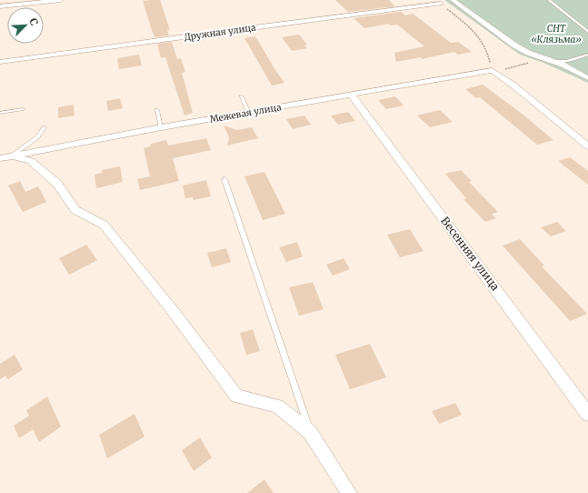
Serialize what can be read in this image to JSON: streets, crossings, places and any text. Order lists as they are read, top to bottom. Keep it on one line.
{"streets":{"street":["Дружная улица","Межевая улица","Весенняя улица"]},"crossings":[["Межевая улица","Весенняя улица"]],"parks":["СНТ «Клязьма»"],"north":"top right"}
